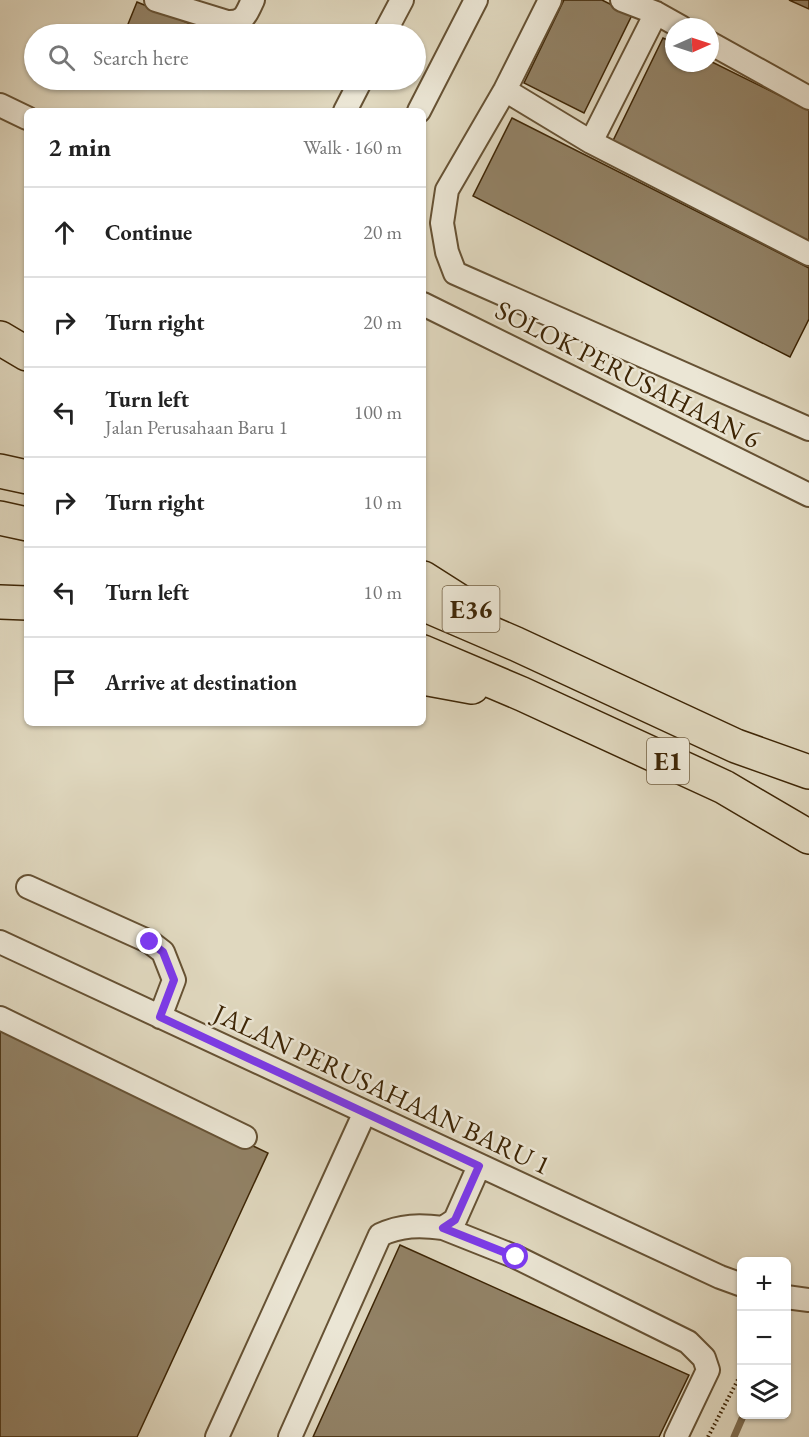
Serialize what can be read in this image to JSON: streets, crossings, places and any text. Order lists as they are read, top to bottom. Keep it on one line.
{"streets":{"highway":["E36","E1"],"street":["SOLOK PERUSAHAAN 6","JALAN PERUSAHAAN BARU 1"]},"crossings":[["E36","E1"]],"north":"right","page":{"search":"Search here","heading":["2 min","Walk · 160 m"],"list":[["Continue","20 m"],["Turn right","20 m"],["Turn left","Jalan Perusahaan Baru 1","100 m"],["Turn right","10 m"],["Turn left","10 m"],"Arrive at destination"],"map_buttons":["+","−"]}}
